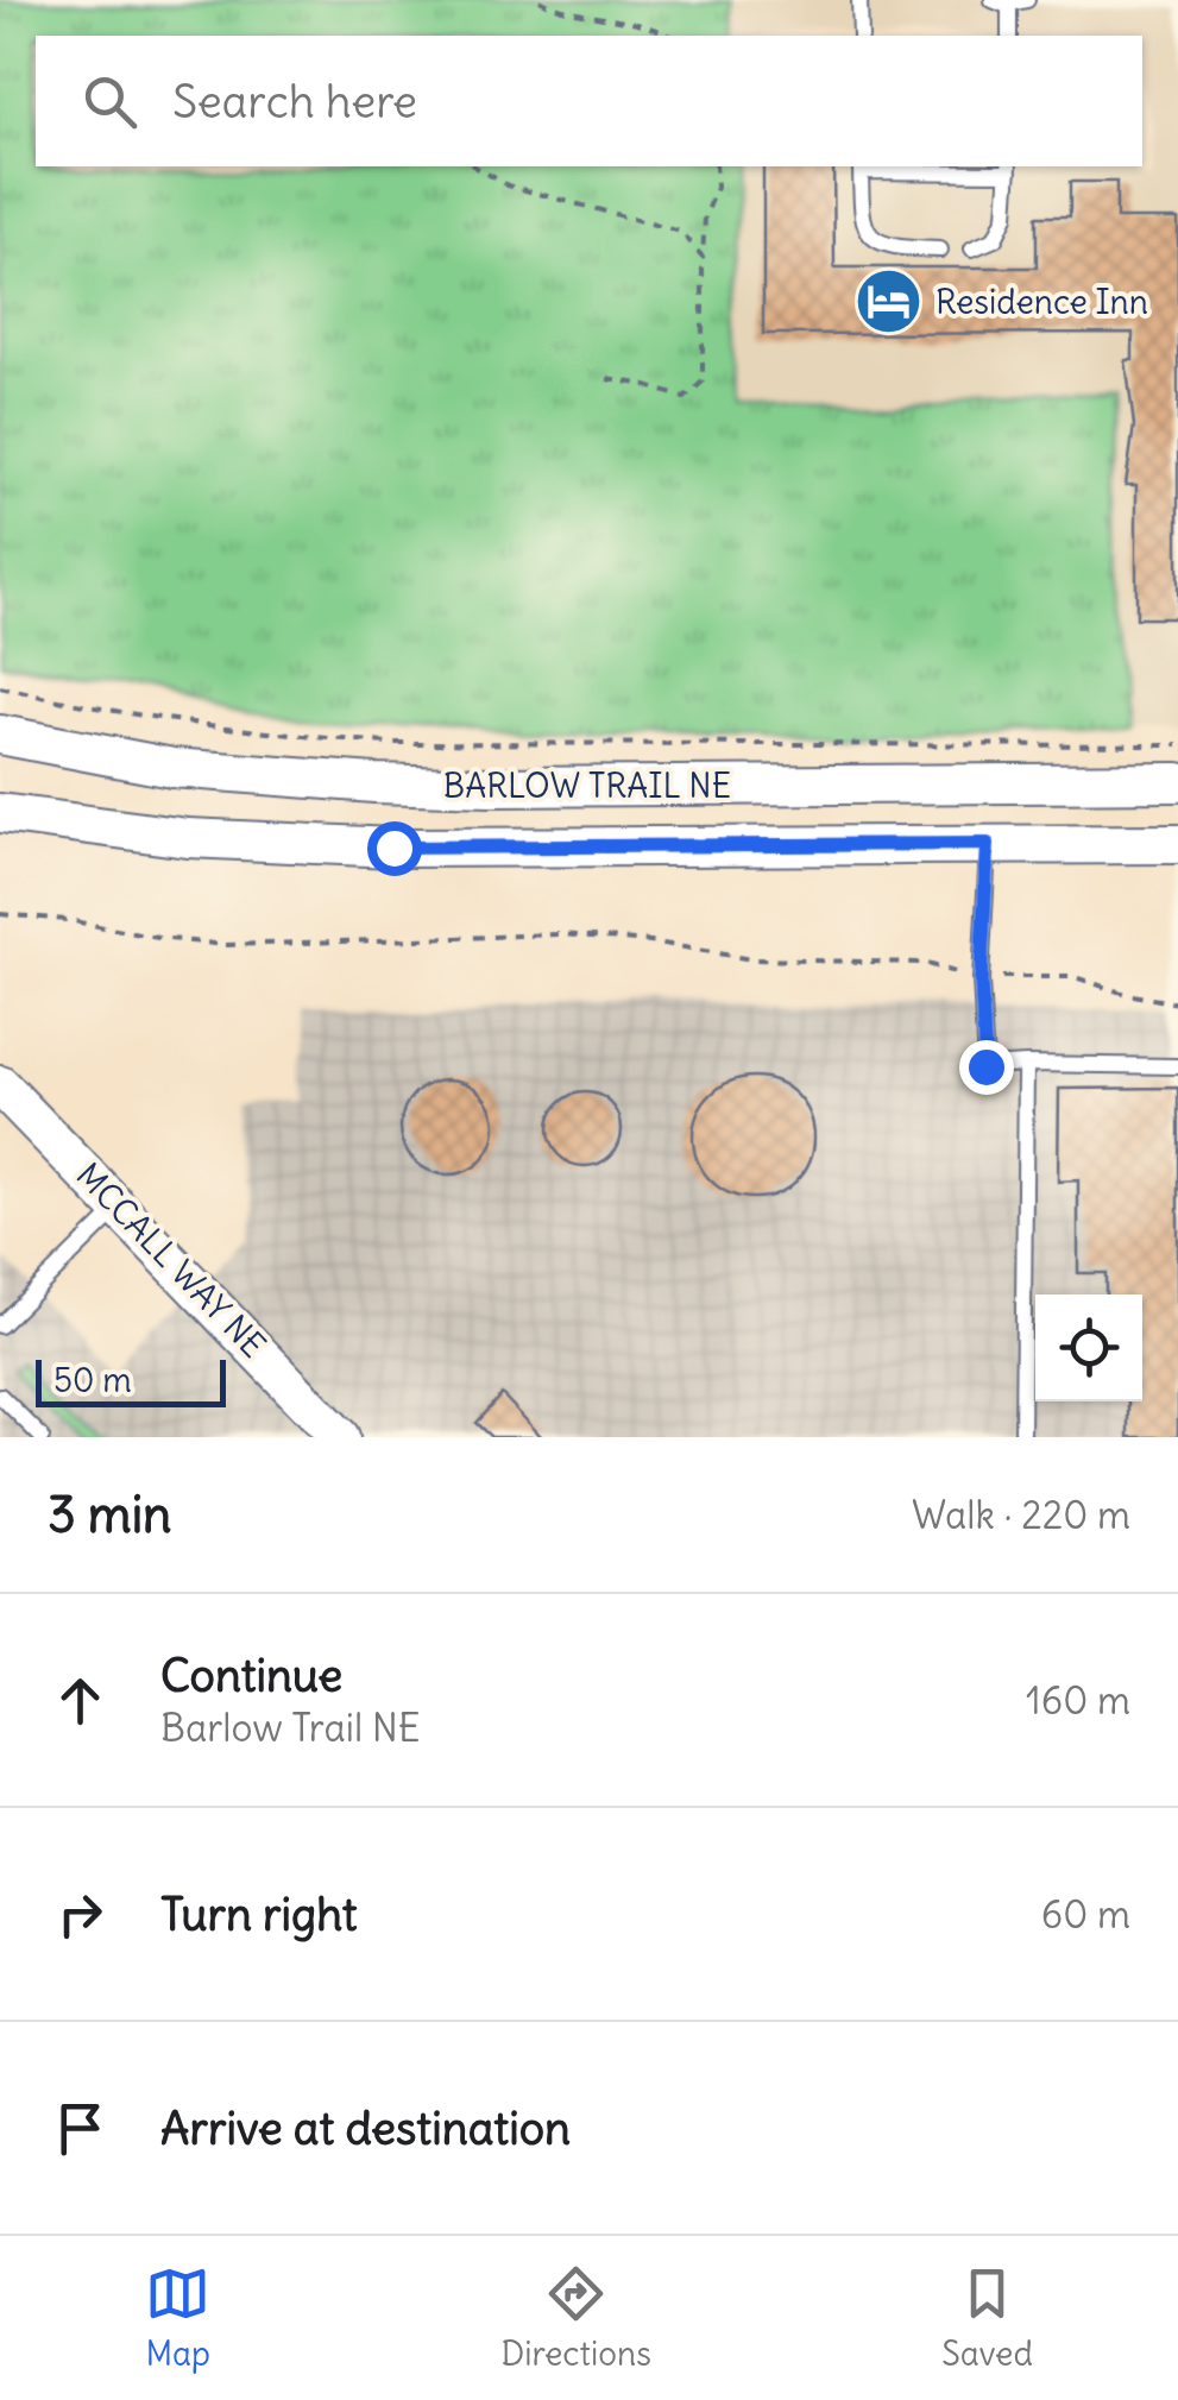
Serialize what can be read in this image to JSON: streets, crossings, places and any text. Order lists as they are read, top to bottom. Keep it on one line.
{"streets":{"street":["BARLOW TRAIL NE","MCCALL WAY NE"]},"places":{"hotel":["Residence Inn"]},"scale_bar":"50 m","page":{"search":"Search here","scale":"50 m","heading":["3 min","Walk · 220 m"],"list":[["Continue","Barlow Trail NE","160 m"],["Turn right","60 m"],"Arrive at destination"],"nav":["Map","Directions","Saved"]}}
